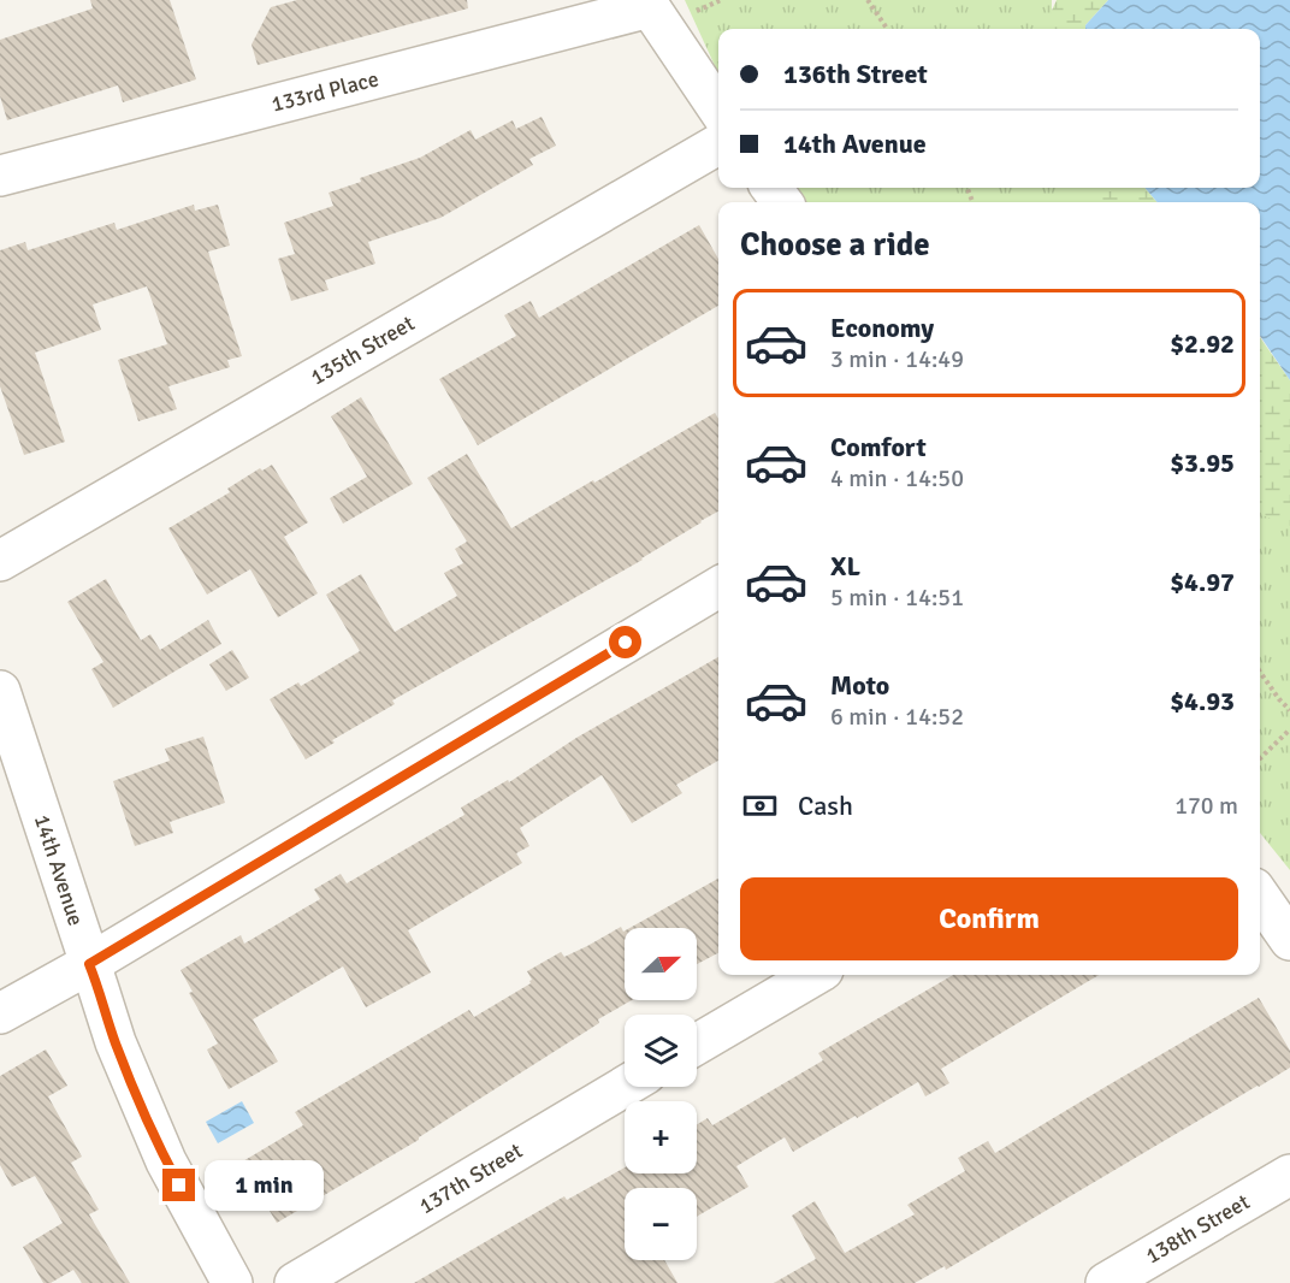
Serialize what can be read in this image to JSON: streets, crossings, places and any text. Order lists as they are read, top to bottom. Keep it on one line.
{"streets":{"street":["133rd Place","135th Street","14th Avenue","137th Street","138th Street"]},"north":"right","page":{"banner":["136th Street","14th Avenue"],"heading":"Choose a ride","list":[{"name":"Economy","note":"3 min · 14:49","value":"$2.92"},{"name":"Comfort","note":"4 min · 14:50","value":"$3.95"},{"name":"XL","note":"5 min · 14:51","value":"$4.97"},{"name":"Moto","note":"6 min · 14:52","value":"$4.93"}],"pay":["Cash","170 m"],"buttons":"Confirm","map_buttons":["+","−"],"bubble":"1 min"}}
